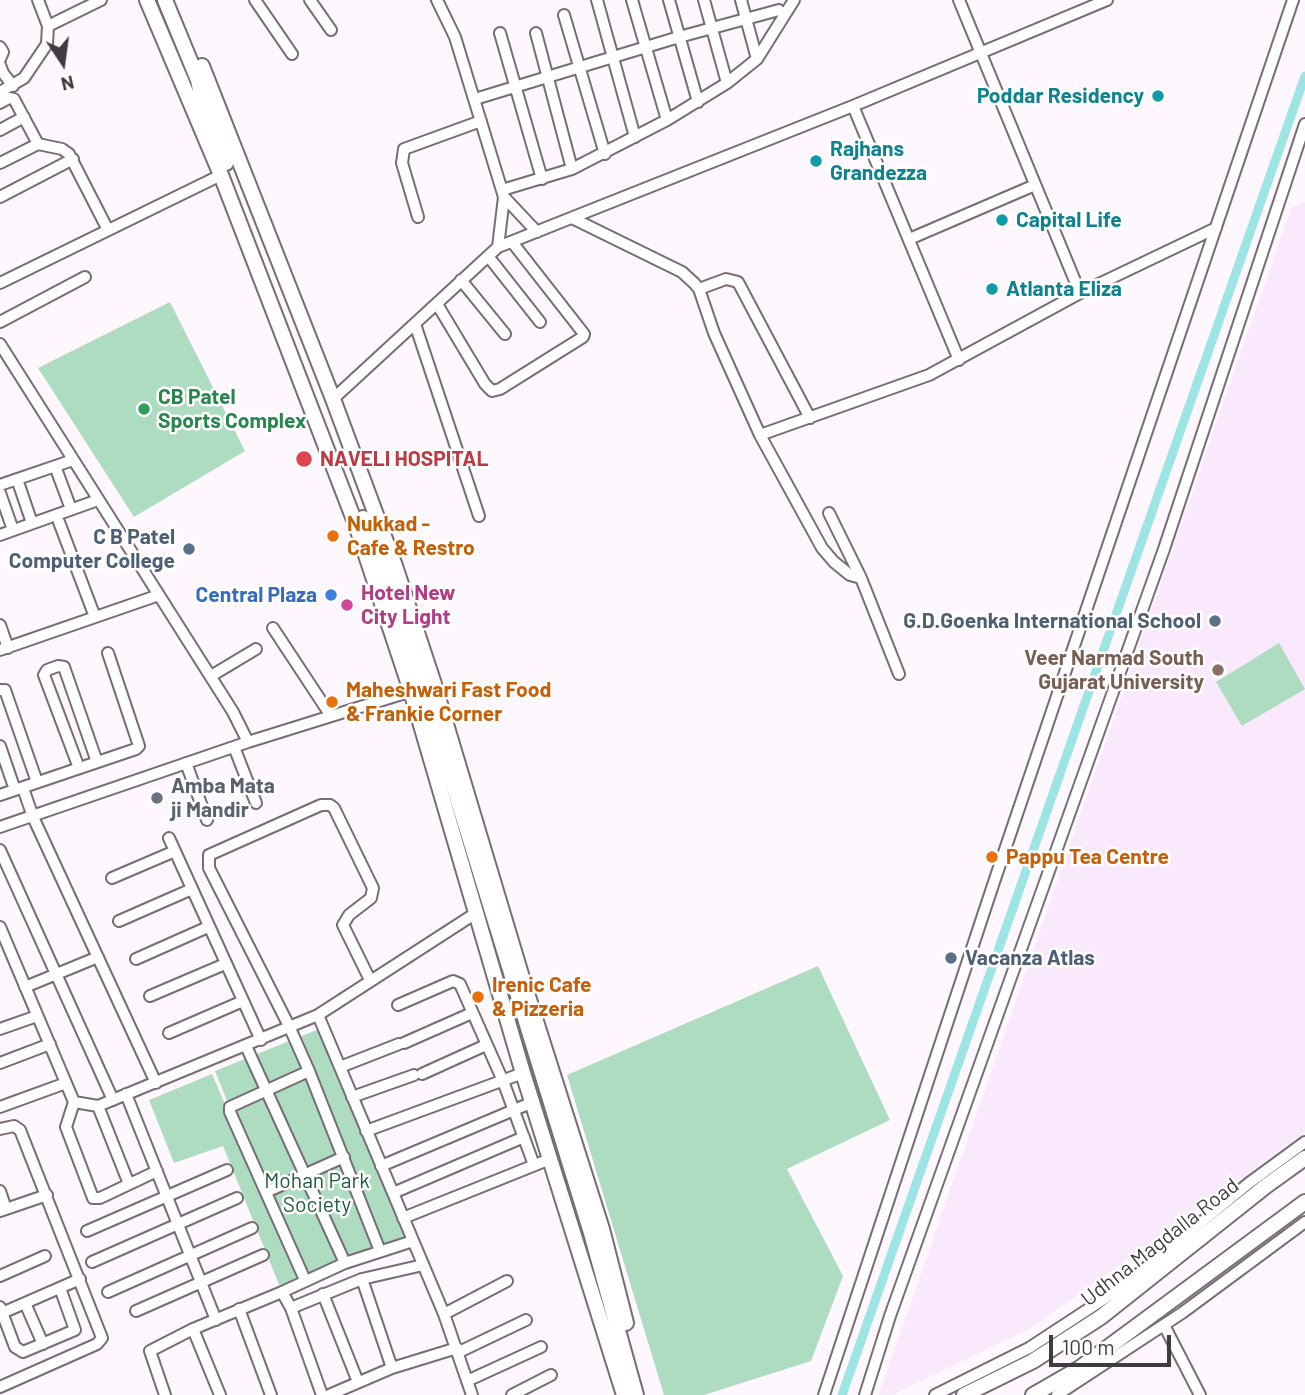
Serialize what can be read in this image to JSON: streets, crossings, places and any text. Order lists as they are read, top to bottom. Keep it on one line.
{"streets":{"main road":["Udhna Magdalla Road"]},"parks":["Mohan Park Society"],"places":["Poddar Residency","Rajhans Grandezza","Capital Life","Atlanta Eliza","CB Patel Sports Complex","NAVELI HOSPITAL","Nukkad - Cafe & Restro","C B Patel Computer College","Central Plaza","Hotel New City Light","G.D.Goenka International School","Veer Narmad South Gujarat University","Maheshwari Fast Food & Frankie Corner","Amba Mata ji Mandir","Pappu Tea Centre","Vacanza Atlas","Irenic Cafe & Pizzeria"],"scale_bar":"100 m","north":"bottom"}
